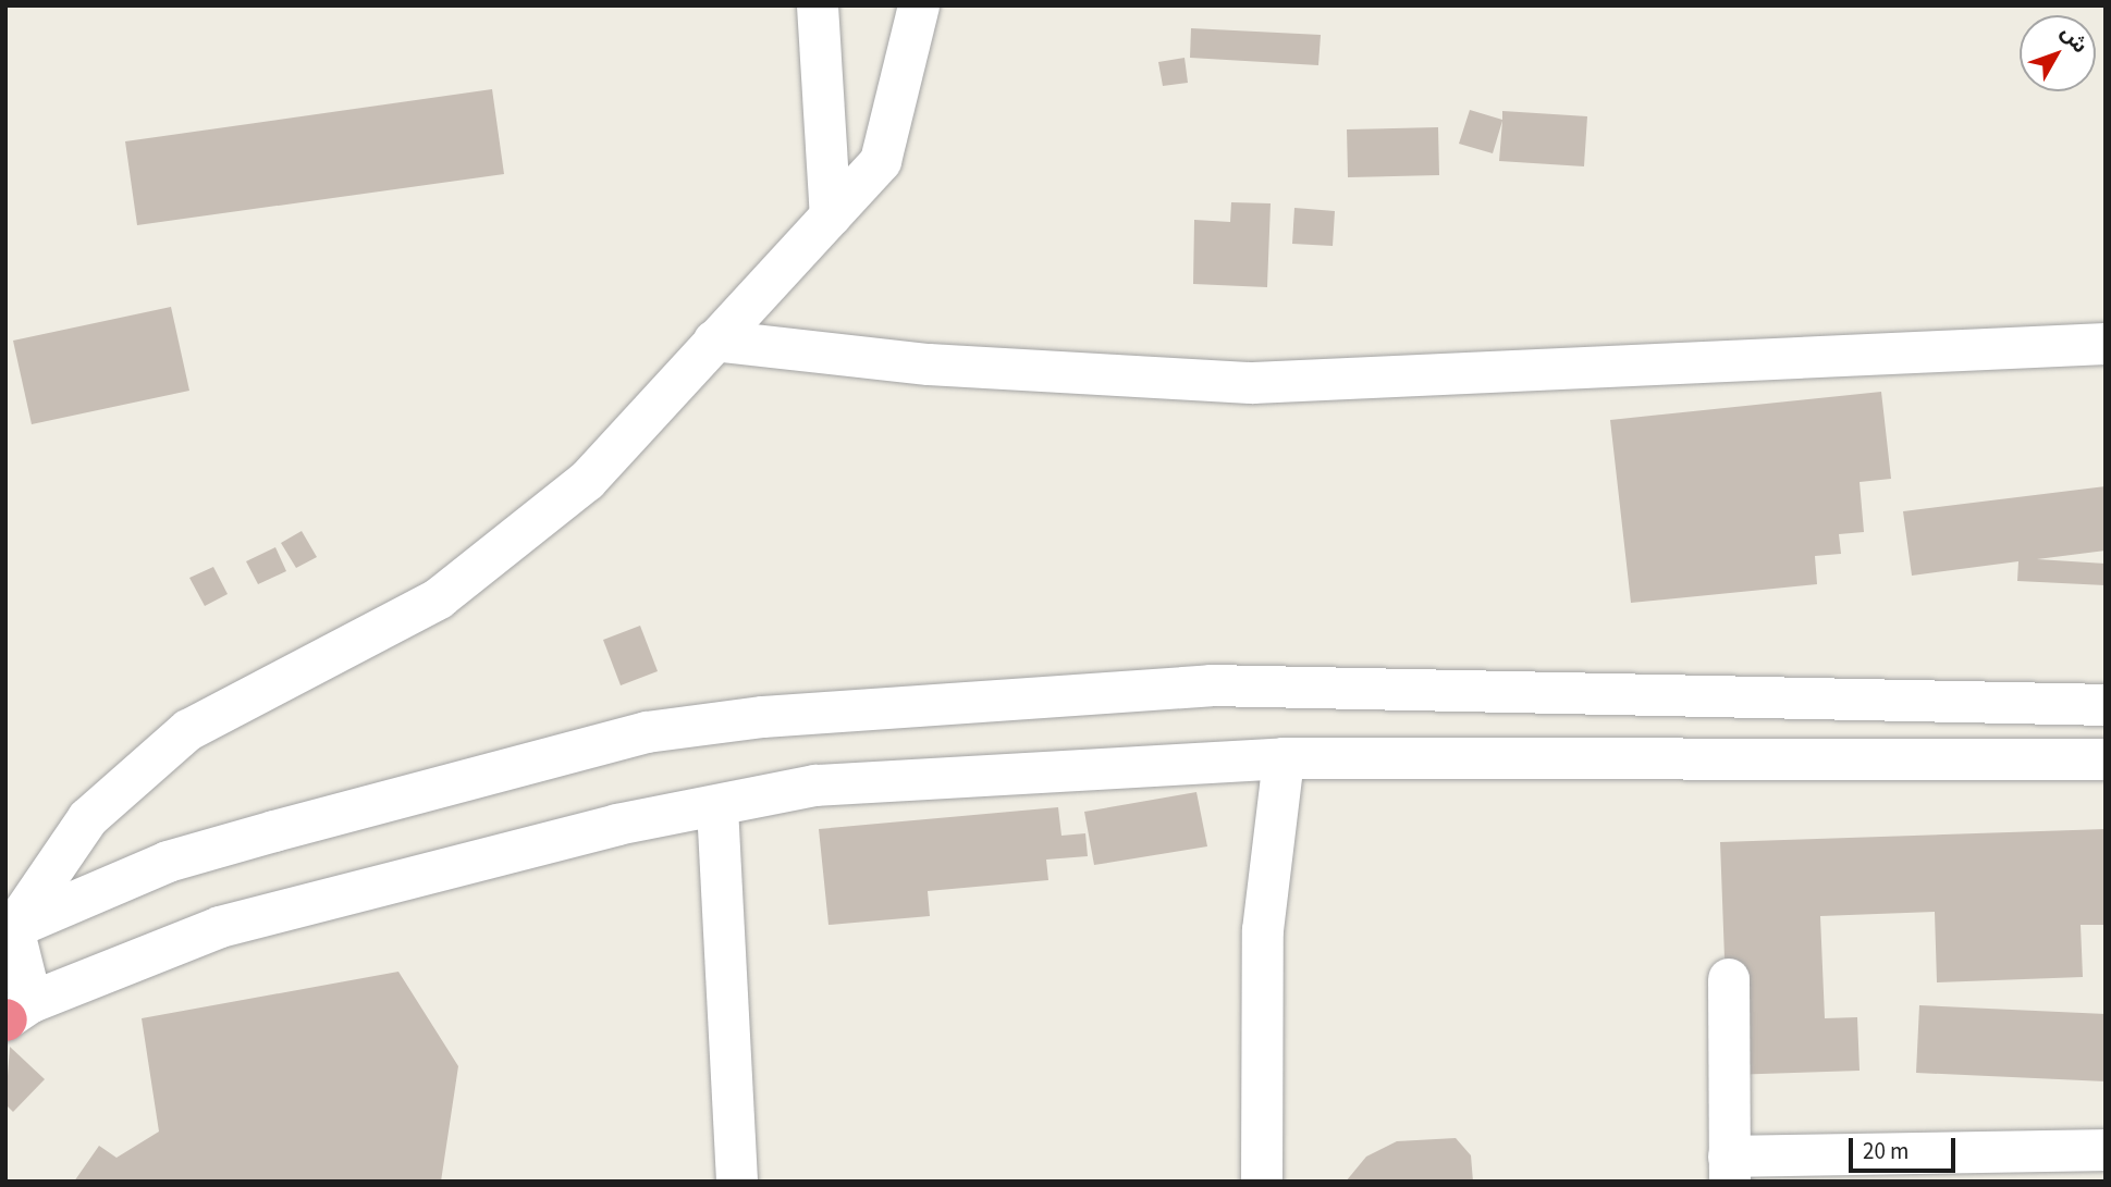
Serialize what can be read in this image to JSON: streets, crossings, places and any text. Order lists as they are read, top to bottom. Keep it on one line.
{"scale_bar":"20 m","north":"top right"}
